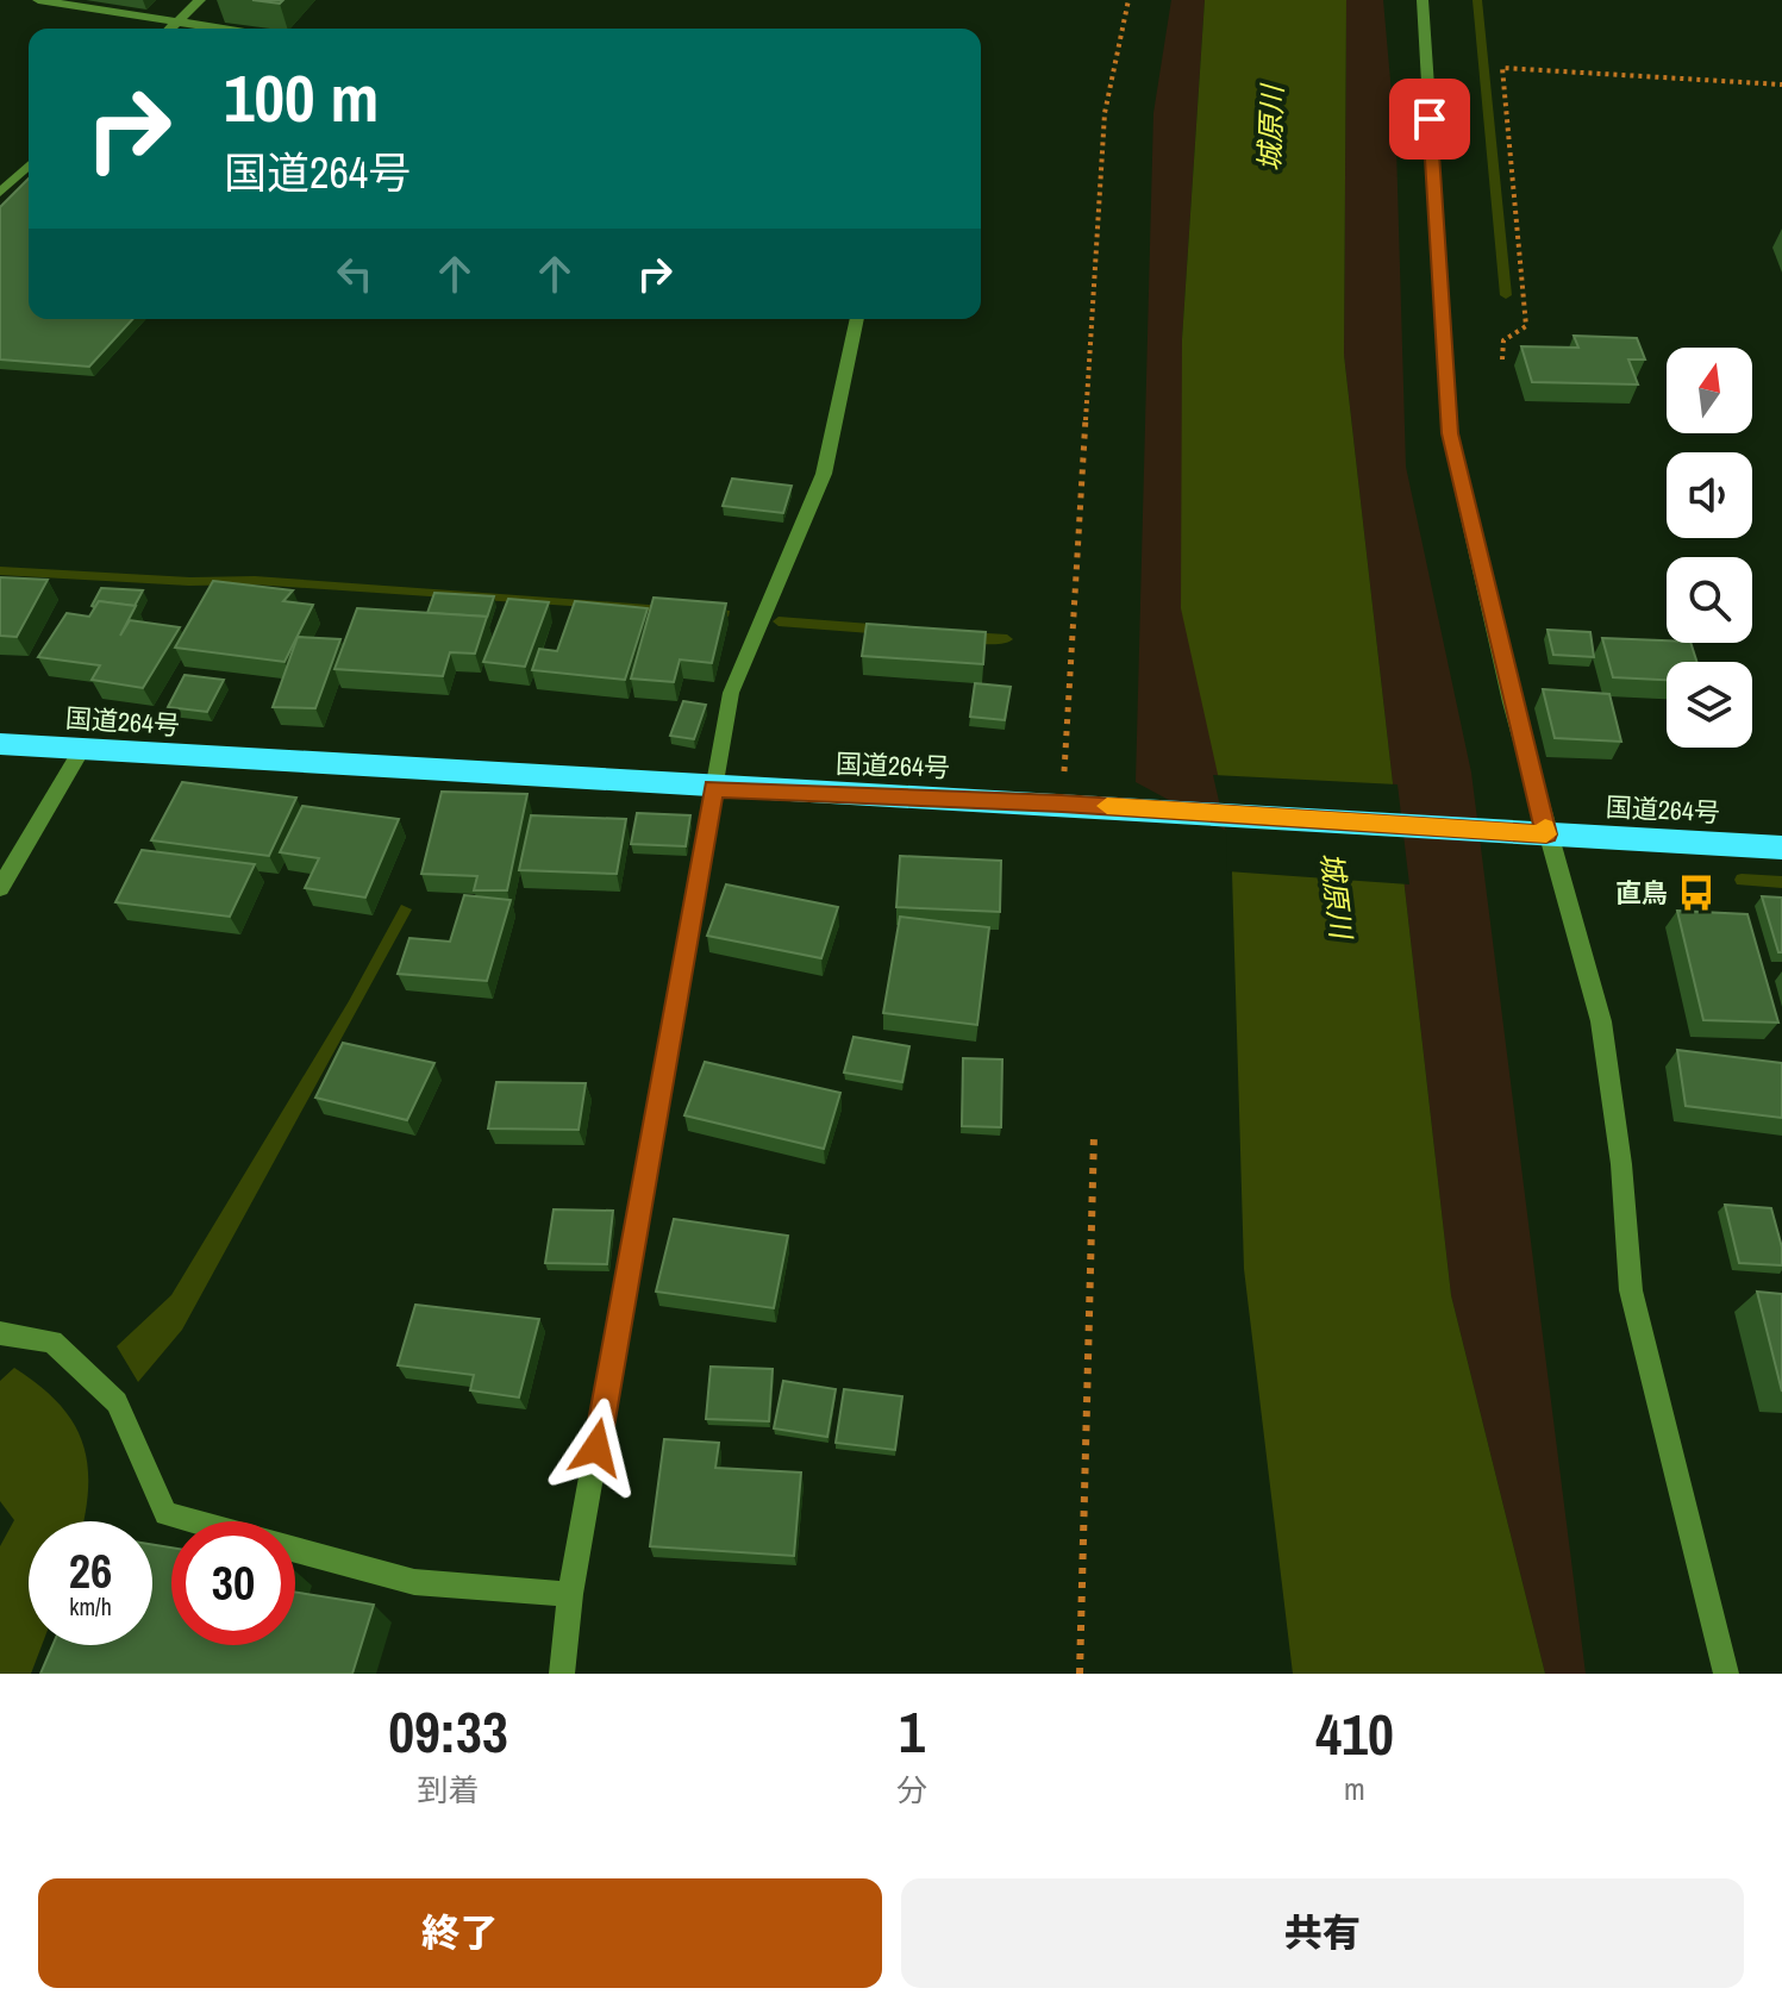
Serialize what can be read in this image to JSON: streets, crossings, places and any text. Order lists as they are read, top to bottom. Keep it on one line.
{"streets":{"highway":["国道264号"]},"water":["城原川"],"places":{"bus stop":["直鳥"]},"north":"top","page":{"turn":["100 m","国道264号"],"speed":"26 km/h","limit":"30","eta":["09:33","到着","1","分","410","m"],"buttons":["終了","共有"]}}
